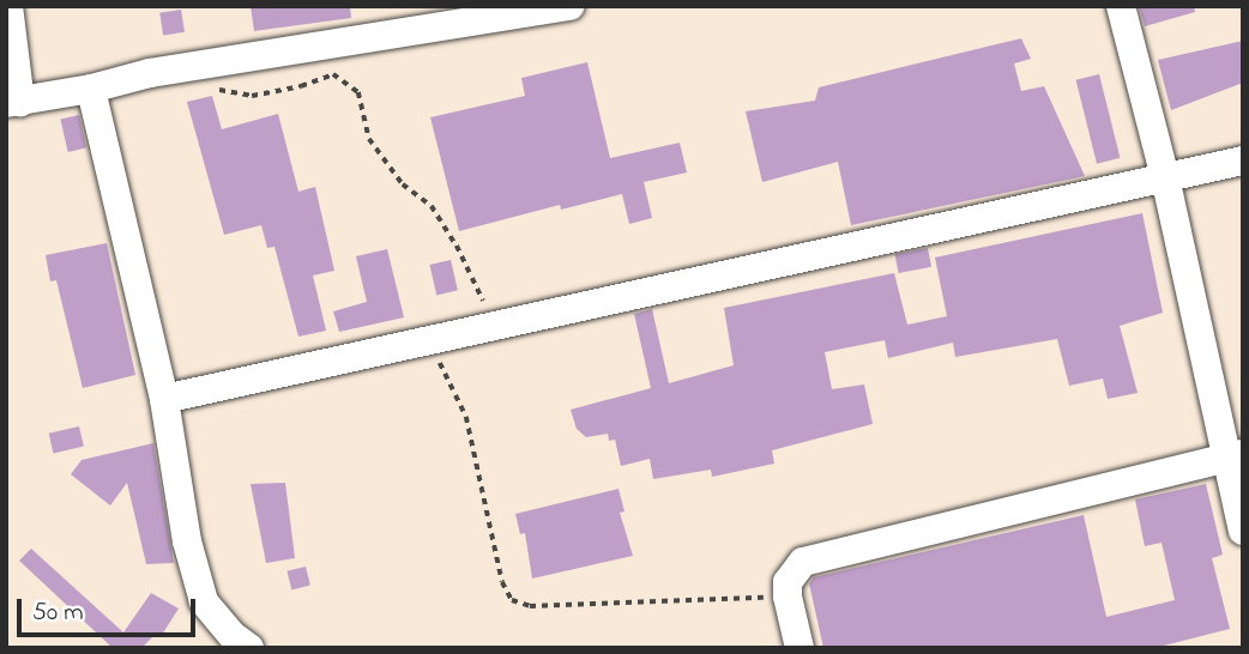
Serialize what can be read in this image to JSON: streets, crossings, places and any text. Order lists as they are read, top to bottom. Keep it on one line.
{"scale_bar":"50 m"}
